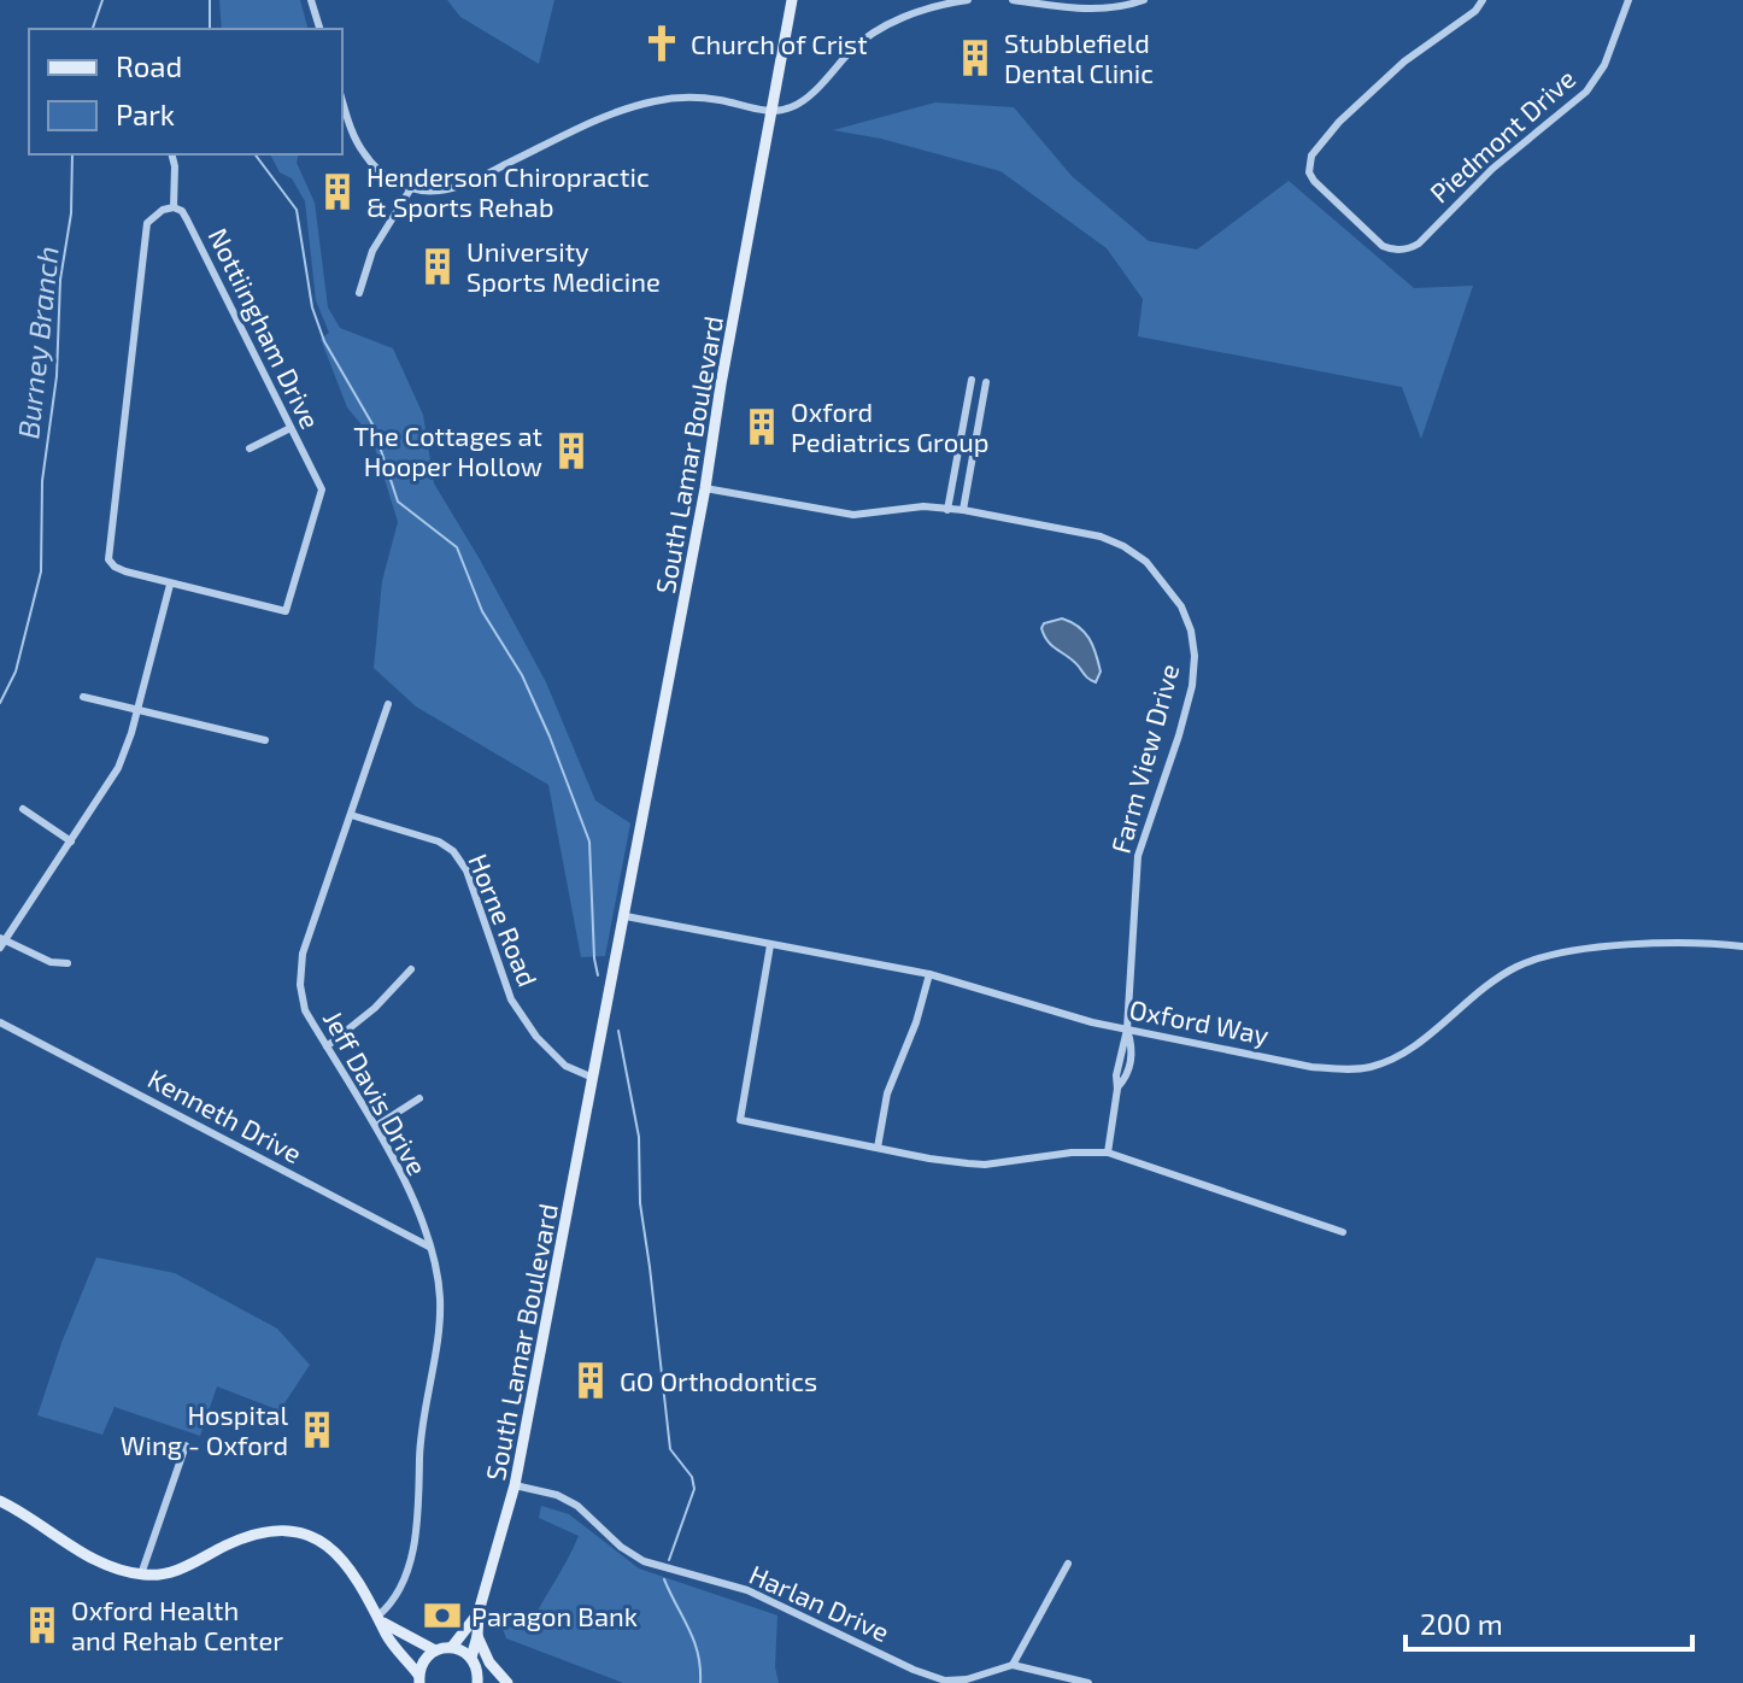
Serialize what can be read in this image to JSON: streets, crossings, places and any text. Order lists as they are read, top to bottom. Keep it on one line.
{"streets":{"street":["Piedmont Drive","Nottiingham Drive","South Lamar Boulevard","Farm View Drive","Horne Road","Oxford Way","Jeff Davis Drive","Kenneth Drive","Harlan Drive"]},"crossings":[["South Lamar Boulevard","Farm View Drive"],["South Lamar Boulevard","Horne Road"],["South Lamar Boulevard","Oxford Way"],["South Lamar Boulevard","Harlan Drive"],["Farm View Drive","Oxford Way"],["Horne Road","Jeff Davis Drive"],["Jeff Davis Drive","Kenneth Drive"]],"water":["Burney Branch"],"places":{"church":["Church of Crist"],"building":["Stubblefield Dental Clinic","Henderson Chiropractic & Sports Rehab","University Sports Medicine","Oxford Pediatrics Group","The Cottages at Hooper Hollow","GO Orthodontics","Hospital Wing - Oxford","Oxford Health and Rehab Center"],"bank":["Paragon Bank"]},"legend":["Road","Park"],"scale_bar":"200 m"}
